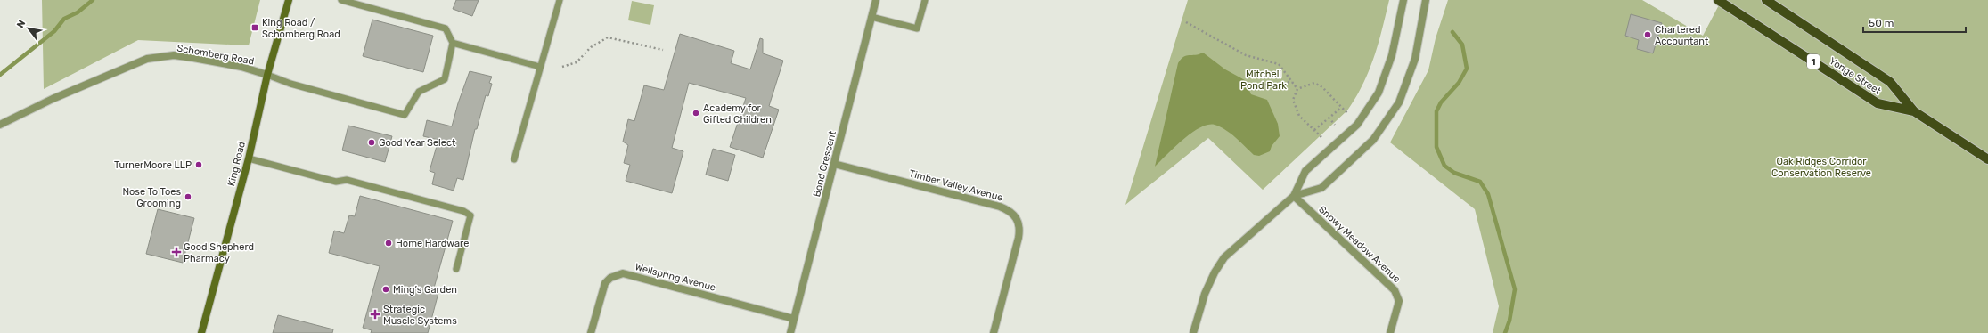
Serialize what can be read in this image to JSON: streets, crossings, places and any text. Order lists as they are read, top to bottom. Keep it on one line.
{"streets":{"main road":["1","Yonge Street","King Road"],"street":["Schomberg Road","Bond Crescent","Timber Valley Avenue","Snowy Meadow Avenue","Wellspring Avenue"]},"crossings":[["Schomberg Road","King Road"],["Bond Crescent","Timber Valley Avenue"],["Bond Crescent","Wellspring Avenue"]],"parks":["Mitchell Pond Park","Oak Ridges Corridor Conservation Reserve"],"places":{"transit":["King Road / Schomberg Road"],"other":["Chartered Accountant","Academy for Gifted Children","Good Year Select","TurnerMoore LLP","Nose To Toes Grooming","Home Hardware","Ming’s Garden"],"health":["Good Shepherd Pharmacy","Strategic Muscle Systems"]},"scale_bar":"50 m","north":"top left"}
